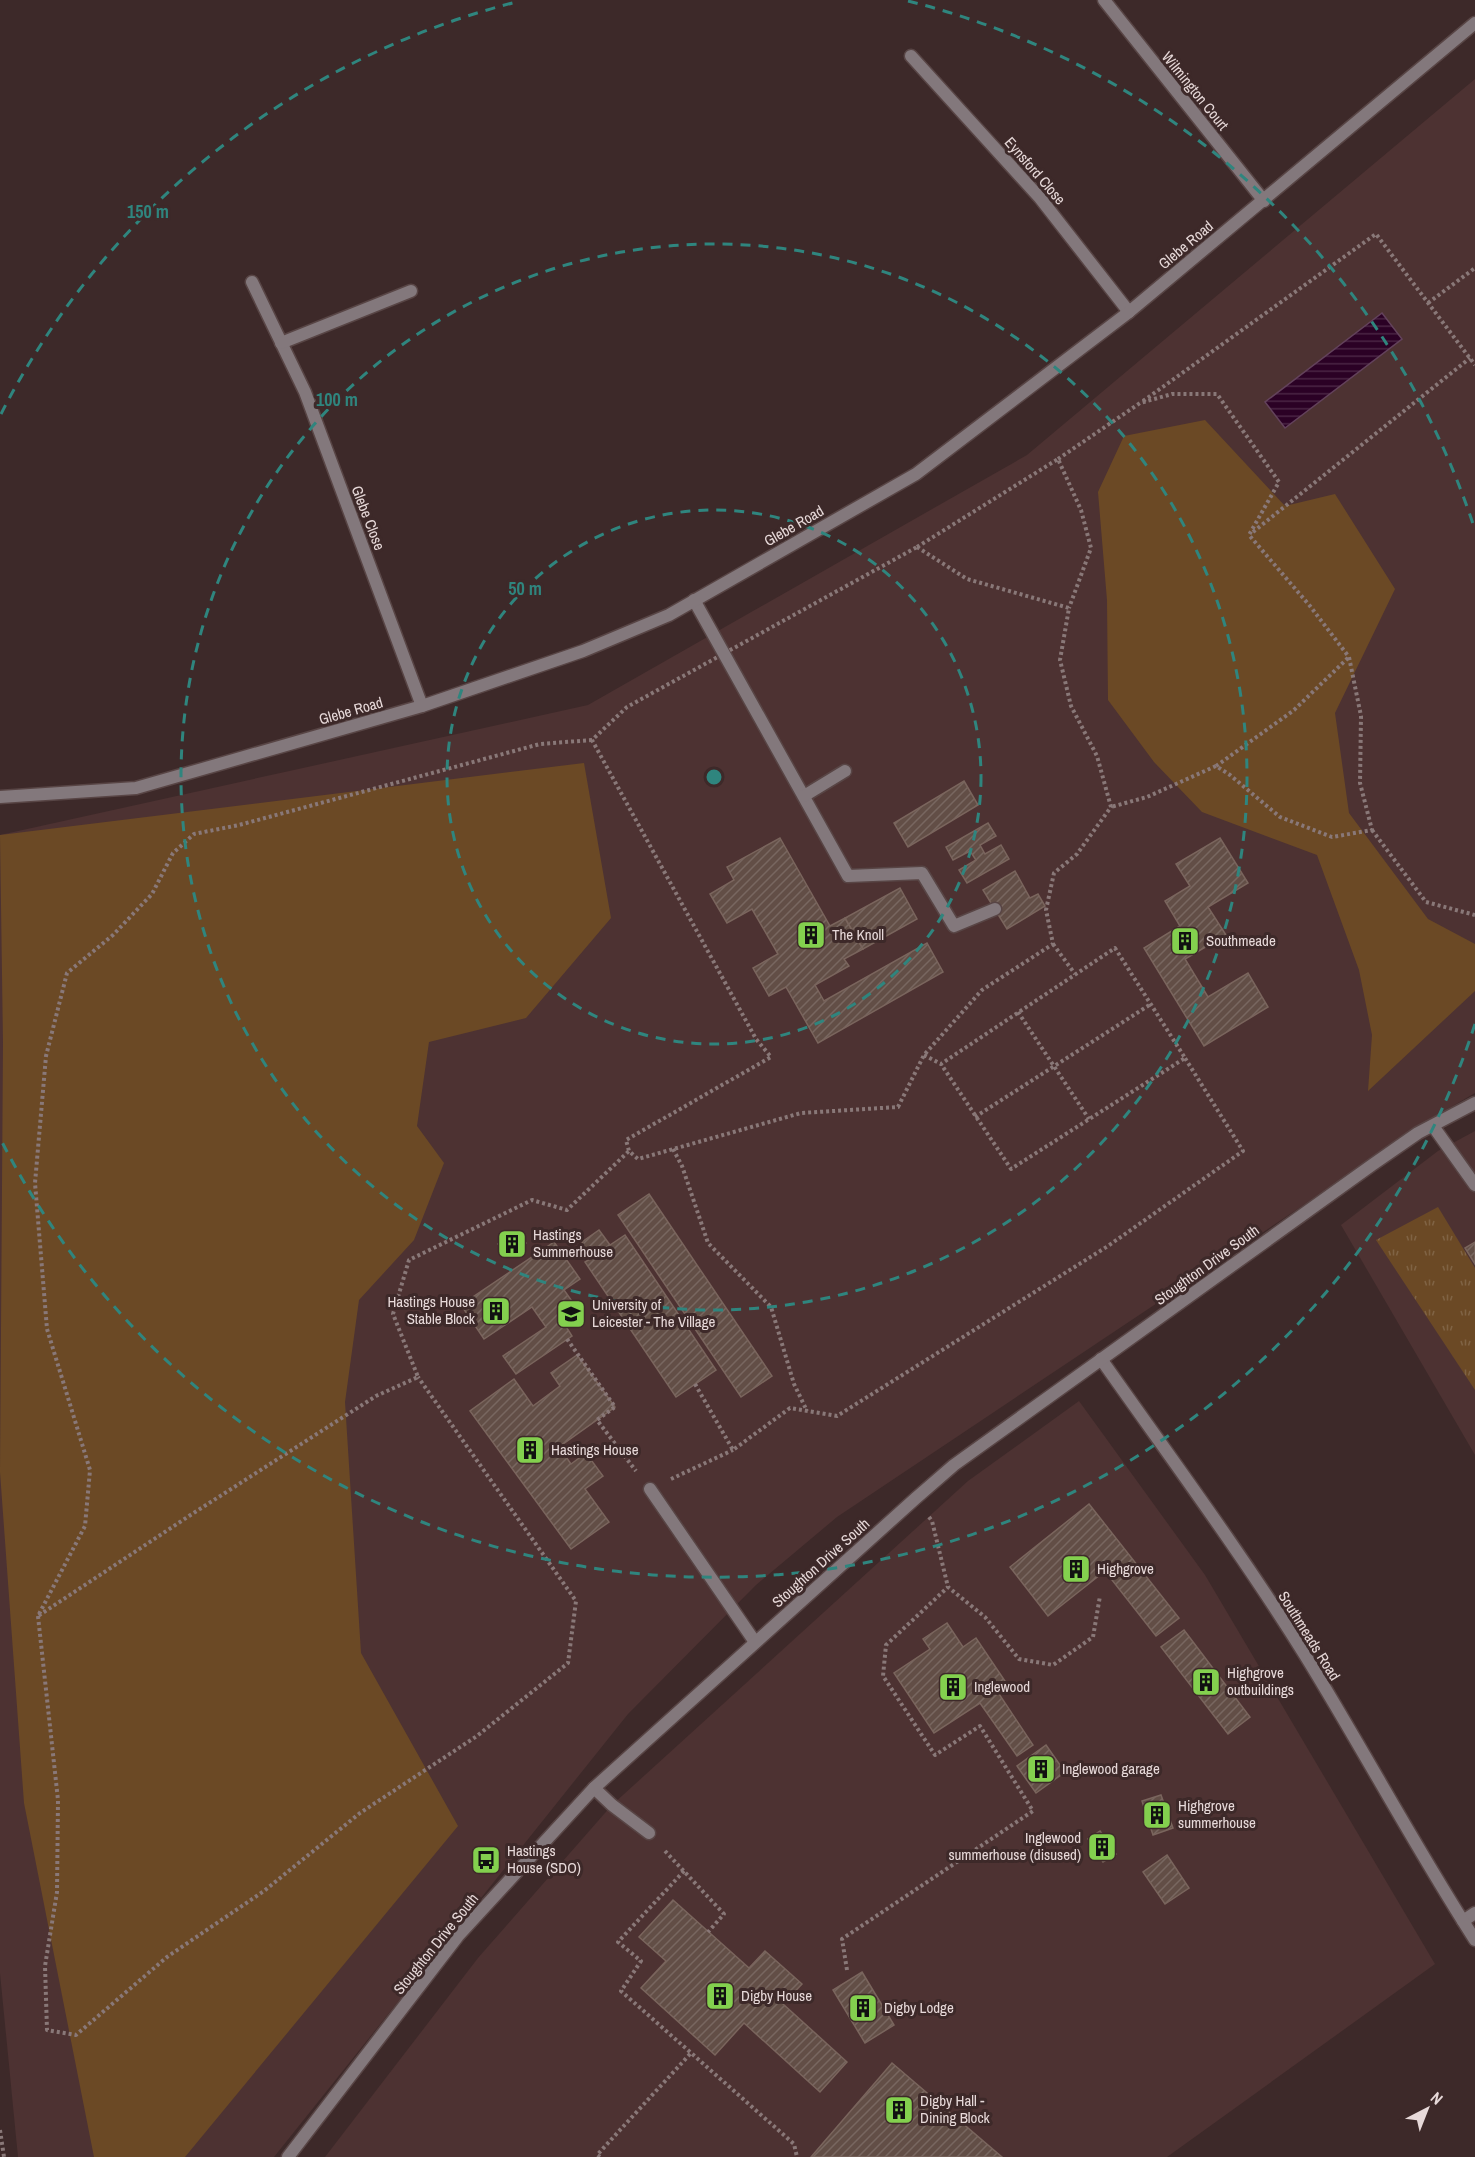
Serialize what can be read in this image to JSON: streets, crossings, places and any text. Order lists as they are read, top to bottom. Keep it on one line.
{"streets":{"street":["Wilmington Court","Eynsford Close","Glebe Road","Glebe Close","Stoughton Drive South","Southmeads Road"]},"crossings":[["Wilmington Court","Glebe Road"],["Eynsford Close","Glebe Road"],["Glebe Road","Glebe Close"],["Stoughton Drive South","Southmeads Road"]],"places":{"building":["The Knoll","Southmeade","Hastings Summerhouse","Hastings House Stable Block","Hastings House","Highgrove","Highgrove outbuildings","Inglewood","Inglewood garage","Highgrove summerhouse","Inglewood summerhouse (disused)","Digby House","Digby Lodge","Digby Hall - Dining Block"],"school or university":["University of Leicester - The Village"],"bus stop":["Hastings House (SDO)"]},"north":"top right","rings":["150 m","100 m","50 m"]}
